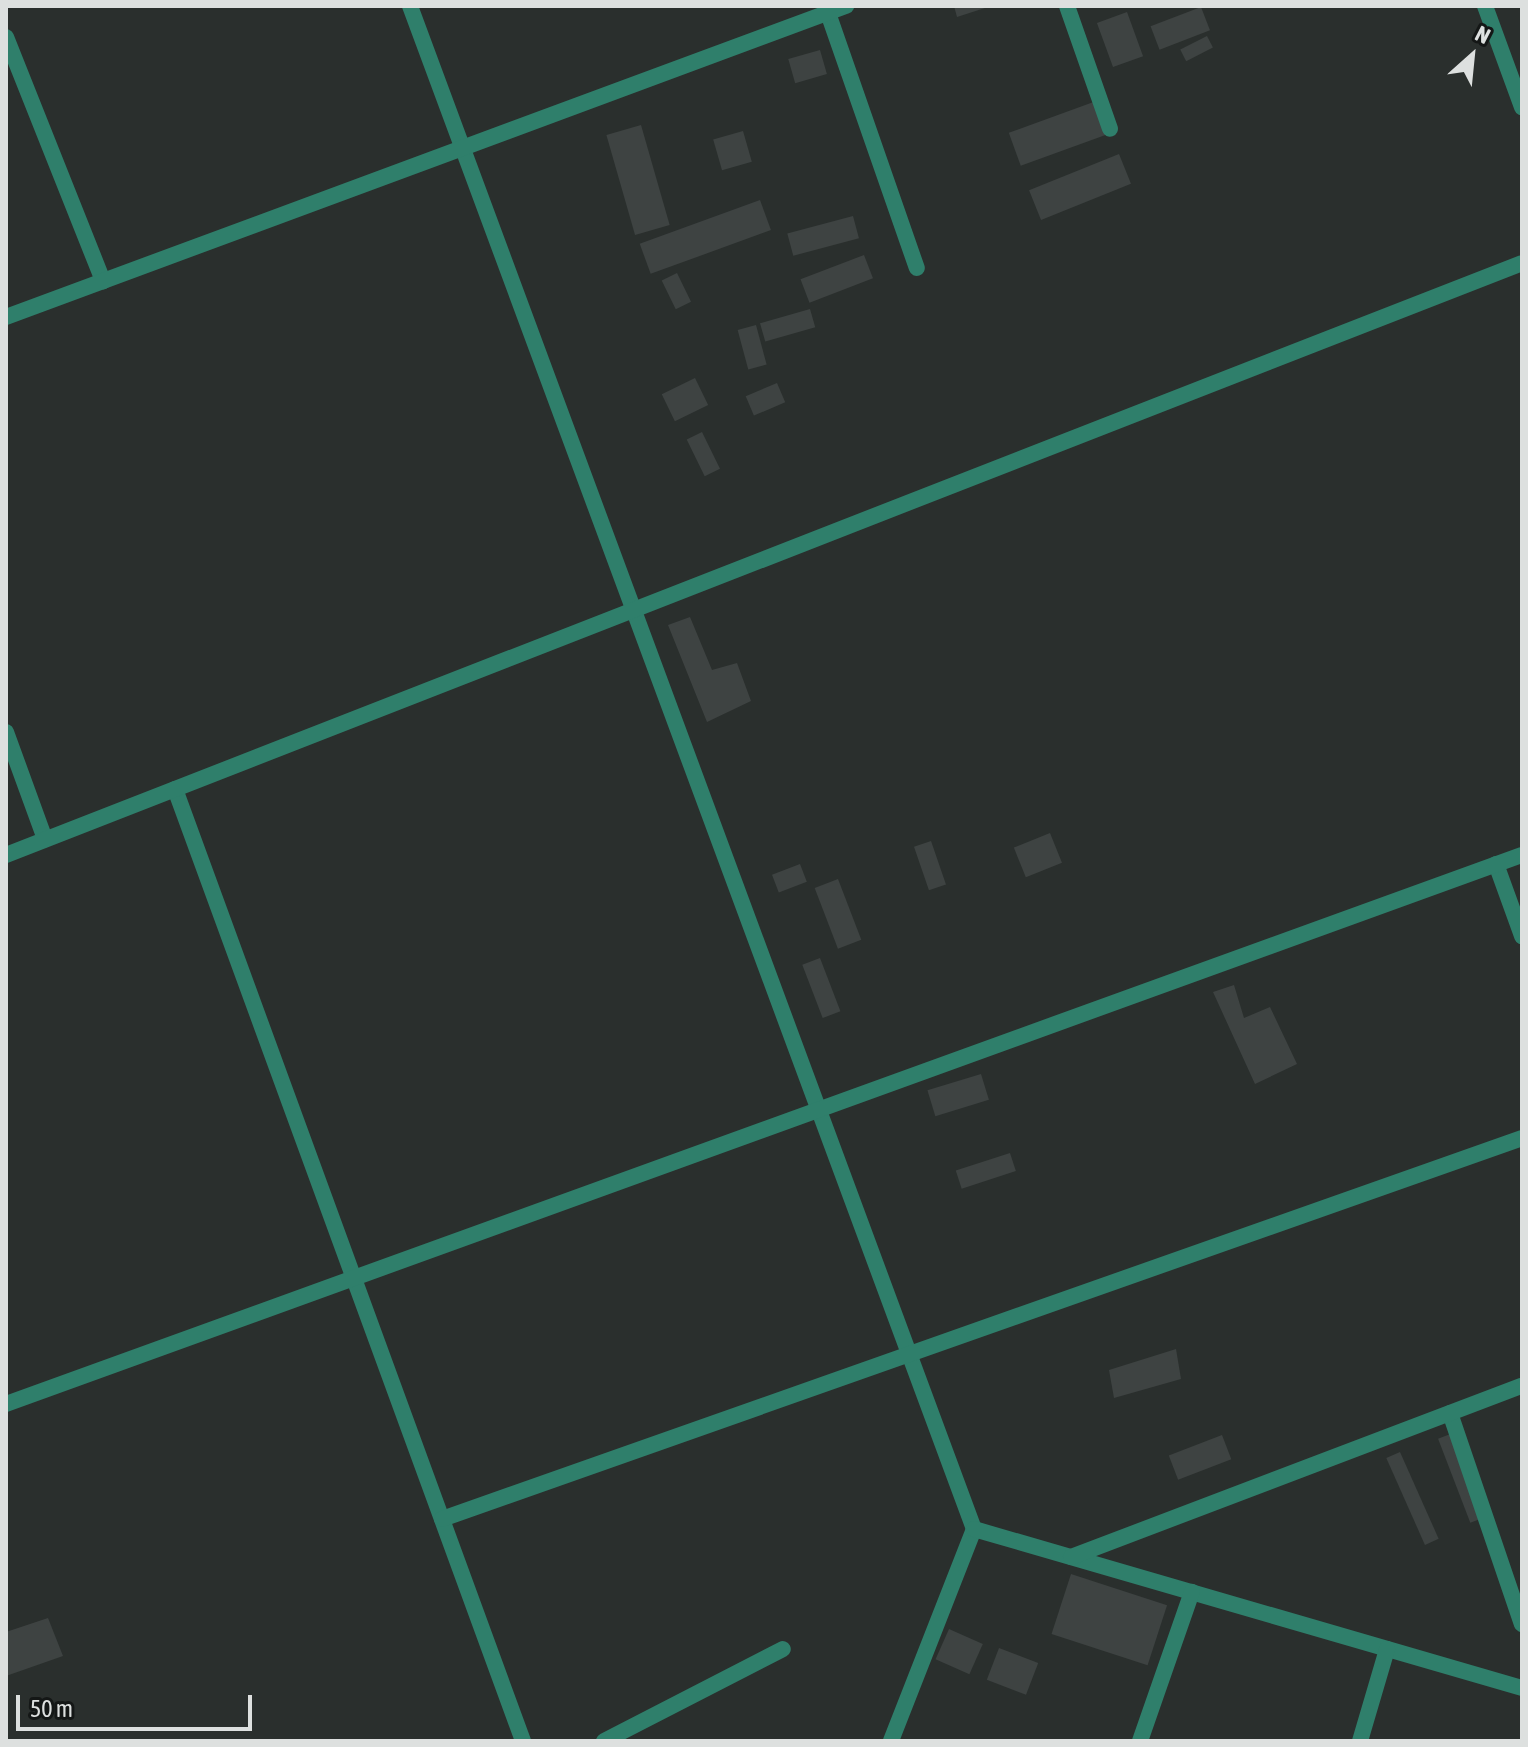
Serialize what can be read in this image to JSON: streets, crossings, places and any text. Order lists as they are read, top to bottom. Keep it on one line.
{"scale_bar":"50 m","north":"top right"}
